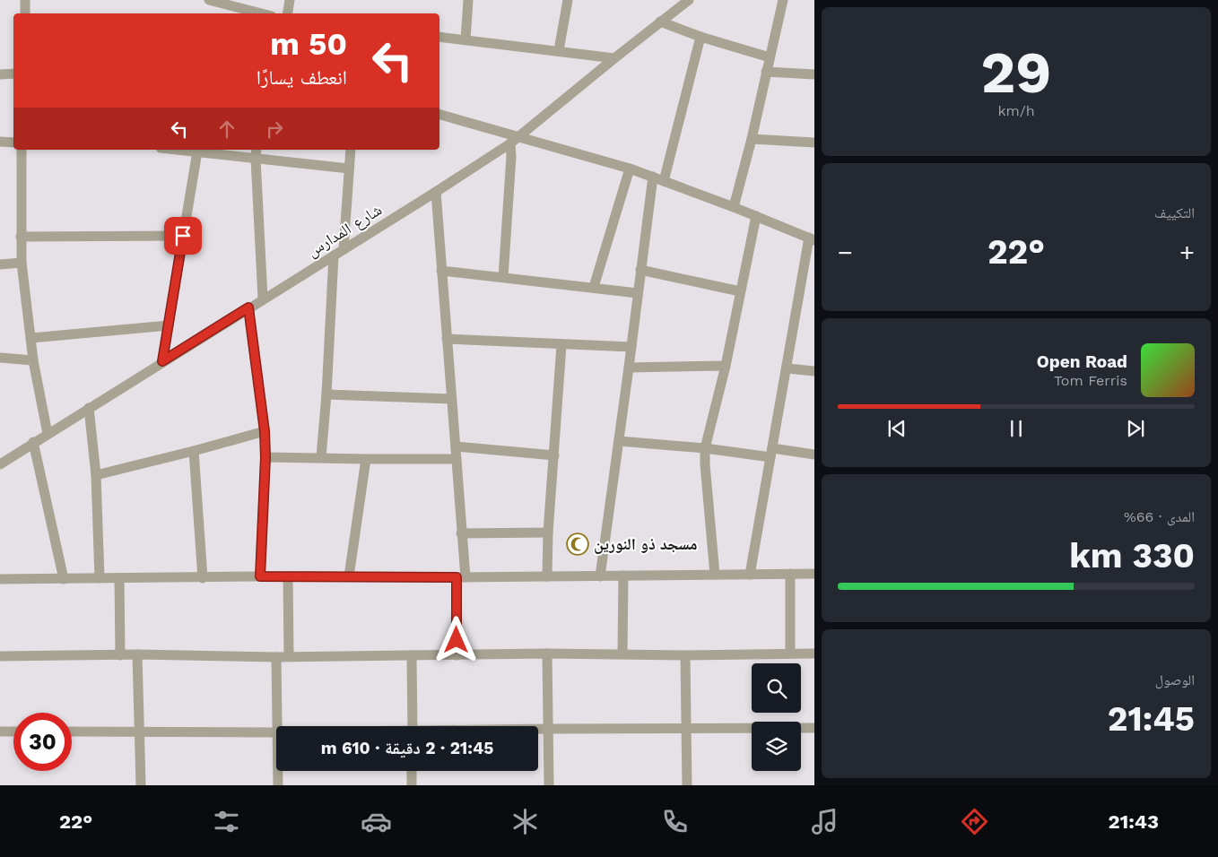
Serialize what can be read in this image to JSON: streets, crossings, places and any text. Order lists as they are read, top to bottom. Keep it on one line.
{"streets":{"street":["شارع المدارس"]},"places":{"mosque":["مسجد ذو النورين"]},"page":{"tile":[["29","km/h"],"التكييف",["المدى · 66%","330 km"],["الوصول","21:45"]],"turn":["50 m","انعطف يسارًا"],"heat":["−","22°","+"],"song":["Open Road","Tom Ferris"],"limit":"30","trip":"21:45 · 2 دقيقة · 610 m","tabs":["21:43","22°"]}}
